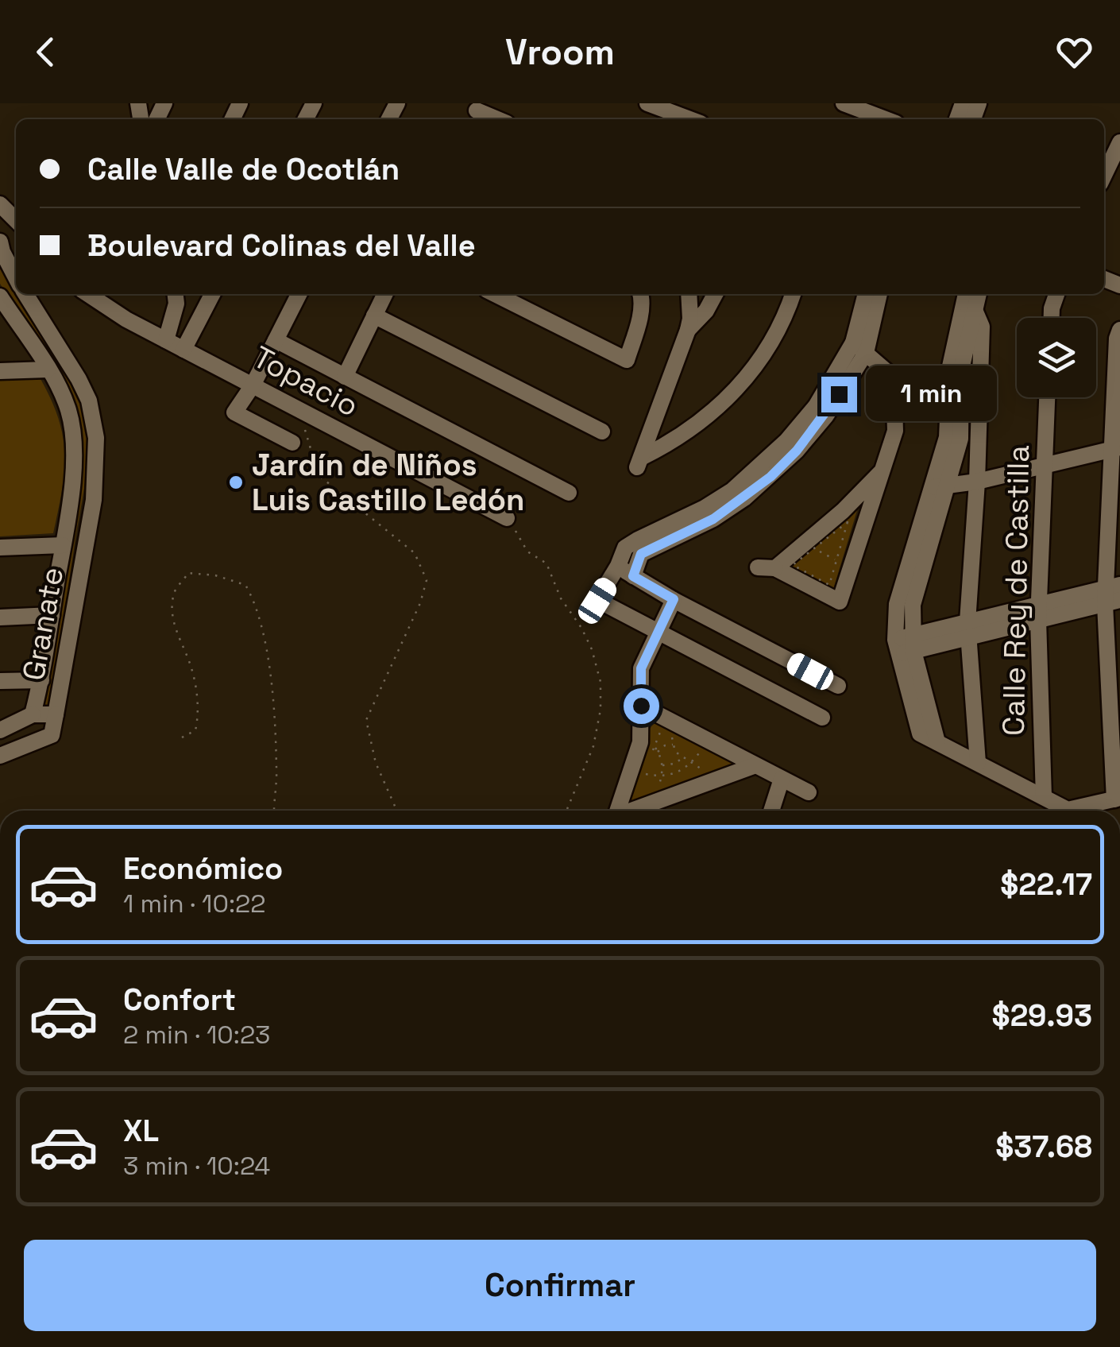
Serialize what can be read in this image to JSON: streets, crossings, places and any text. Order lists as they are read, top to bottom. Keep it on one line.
{"streets":{"street":["Topacio","Calle Rey de Castilla","Granate"]},"places":["Jardín de Niños Luis Castillo Ledón"],"page":{"header":"Vroom","banner":["Calle Valle de Ocotlán","Boulevard Colinas del Valle"],"bubble":"1 min","list":[{"name":"Económico","note":"1 min · 10:22","value":"$22.17"},{"name":"Confort","note":"2 min · 10:23","value":"$29.93"},{"name":"XL","note":"3 min · 10:24","value":"$37.68"}],"buttons":"Confirmar"}}
